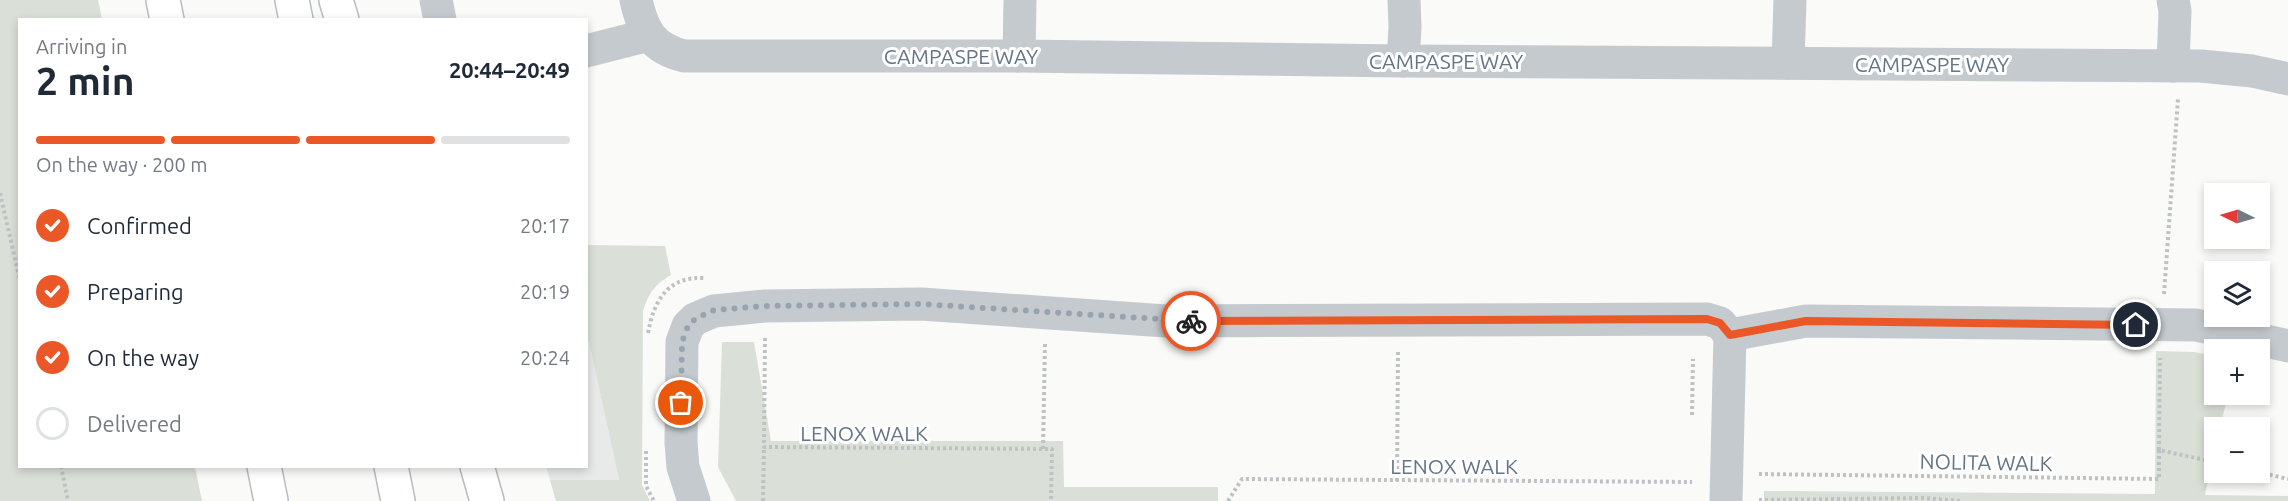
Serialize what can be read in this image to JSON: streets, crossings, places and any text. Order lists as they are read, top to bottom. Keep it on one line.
{"streets":{"street":["CAMPASPE WAY"],"path":["LENOX WALK","NOLITA WALK"]},"north":"left","page":{"heading":["2 min","Arriving in","20:44–20:49"],"bar":"On the way · 200 m","map_buttons":["+","−"],"list":[["Confirmed","20:17"],["Preparing","20:19"],["On the way","20:24"],"Delivered"]}}
